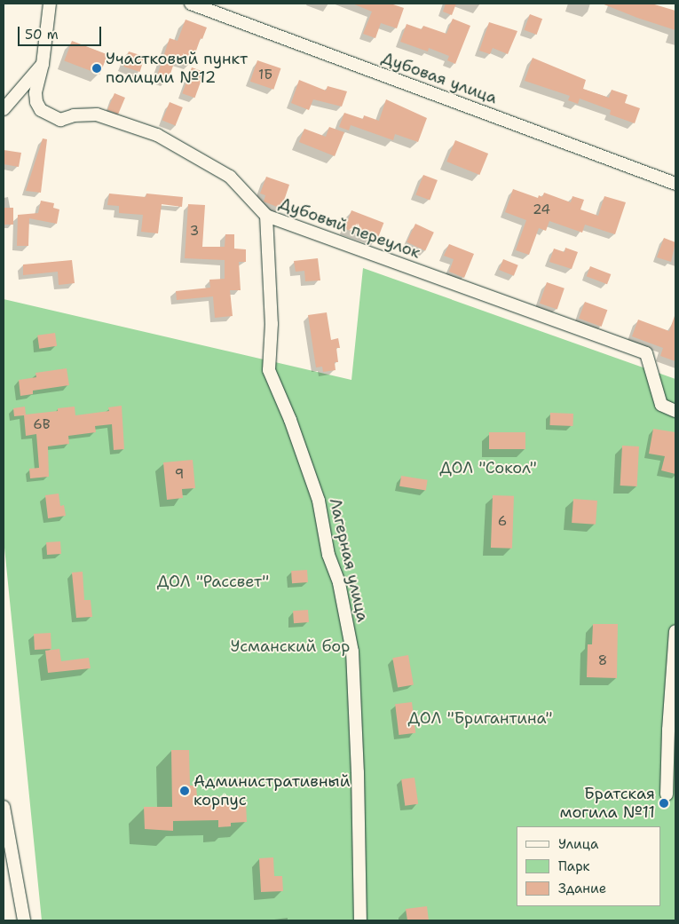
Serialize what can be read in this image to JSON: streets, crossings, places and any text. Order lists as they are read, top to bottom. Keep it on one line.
{"streets":{"street":["Дубовая улица","Дубовый переулок","Лагерная улица"]},"crossings":[["Дубовый переулок","Лагерная улица"]],"parks":["ДОЛ \"Сокол\"","ДОЛ \"Рассвет\"","Усманский бор","ДОЛ \"Бригантина\""],"places":["Участковый пункт полиции №12","Административный корпус","Братская могила №11"],"house_numbers":["1Б","24","3","6В","9","6","8"],"legend":["Улица","Парк","Здание"],"scale_bar":"50 m"}
